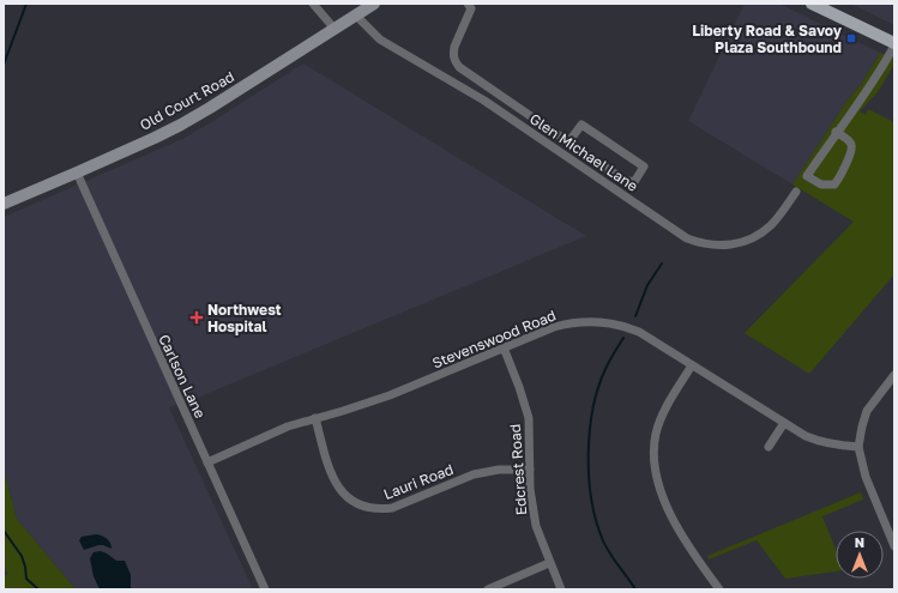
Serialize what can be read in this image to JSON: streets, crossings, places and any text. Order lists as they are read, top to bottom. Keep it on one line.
{"streets":{"main road":["Old Court Road"],"street":["Glen Michael Lane","Stevenswood Road","Carlson Lane","Edcrest Road","Lauri Road"]},"crossings":[["Old Court Road","Glen Michael Lane"],["Old Court Road","Carlson Lane"],["Stevenswood Road","Carlson Lane"],["Stevenswood Road","Edcrest Road"],["Stevenswood Road","Lauri Road"],["Edcrest Road","Lauri Road"]],"places":{"transit":["Liberty Road & Savoy Plaza Southbound"],"health":["Northwest Hospital"]},"north":"top"}
